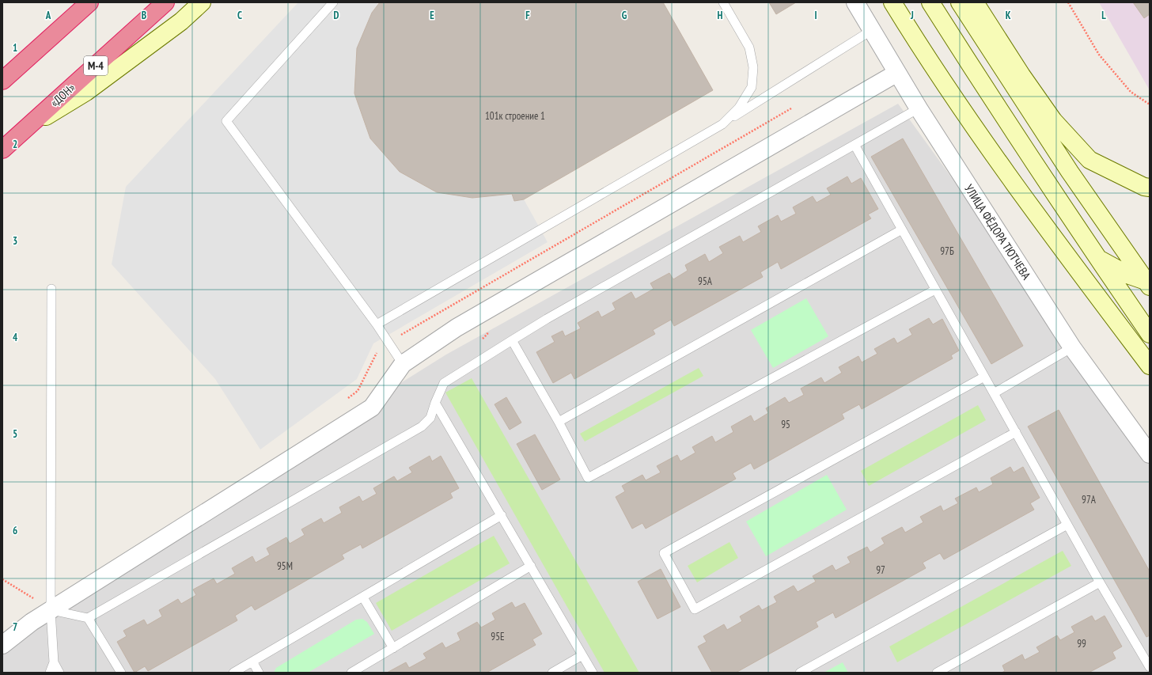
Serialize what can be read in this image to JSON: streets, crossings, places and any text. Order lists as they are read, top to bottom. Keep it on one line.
{"streets":{"highway":["М-4","«ДОН»"],"street":["УЛИЦА ФЁДОРА ТЮТЧЕВА"]},"house_numbers":["101к строение 1","97Б","95А","95","97А","95М","97","95Е","99"],"grid":{"columns":["A","B","C","D","E","F","G","H","I","J","K","L"],"rows":["1","2","3","4","5","6","7"]}}
